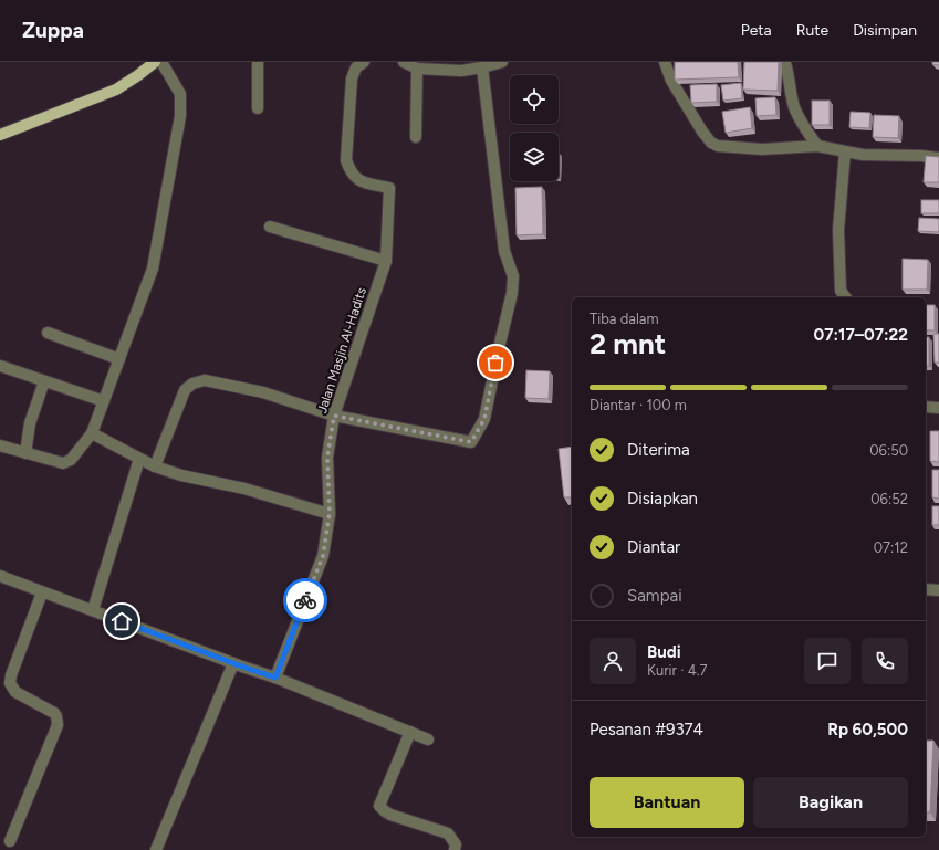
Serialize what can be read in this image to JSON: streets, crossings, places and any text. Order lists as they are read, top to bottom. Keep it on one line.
{"streets":{"street":["Jalan Masjin Al-Hadits"]},"page":{"header":"Zuppa","nav":["Peta","Rute","Disimpan"],"heading":["2 mnt","Tiba dalam","07:17–07:22"],"panel":["Budi","Kurir · 4.7","Pesanan #9374","Rp 60,500"],"bar":"Diantar · 100 m","list":[["Diterima","06:50"],["Disiapkan","06:52"],["Diantar","07:12"],"Sampai"],"buttons":["Bantuan","Bagikan"]}}
